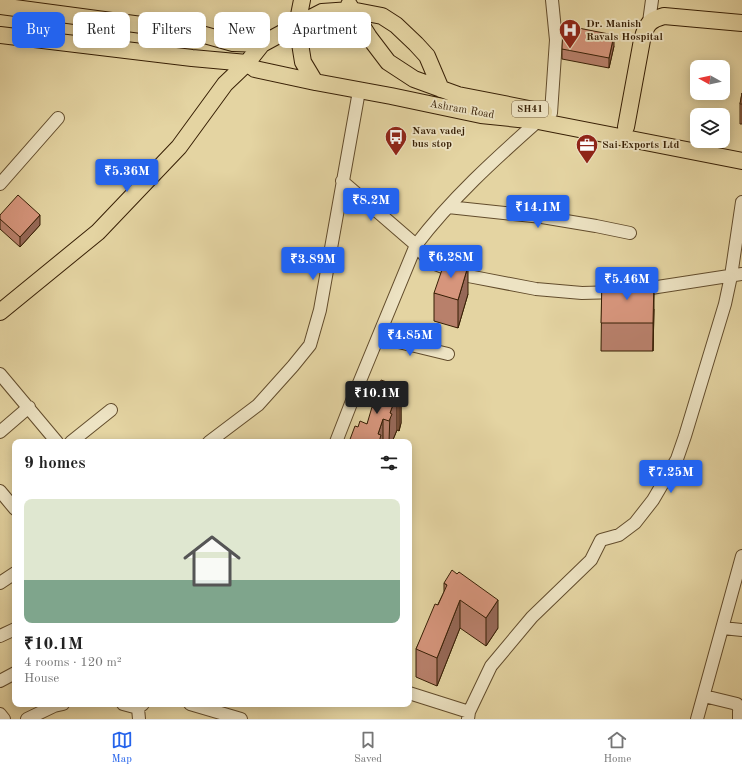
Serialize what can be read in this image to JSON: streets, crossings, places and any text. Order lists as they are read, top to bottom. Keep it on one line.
{"streets":{"main road":["SH41","Ashram Road"]},"places":{"hospital":["Dr. Manish Ravals Hospital"],"bus stop":["Nava vadej bus stop"],"office":["Sai Exports Ltd"]},"north":"left","page":{"chip":["Buy","Rent","Filters","New","Apartment"],"price":["₹5.36M","₹8.2M","₹14.1M","₹6.28M","₹3.89M","₹5.46M","₹4.85M","₹10.1M","₹7.25M"],"heading":"9 homes","list":[{"name":"₹10.1M","note":"4 rooms · 120 m² · House"}],"tabs":["Map","Saved","Home"]}}
